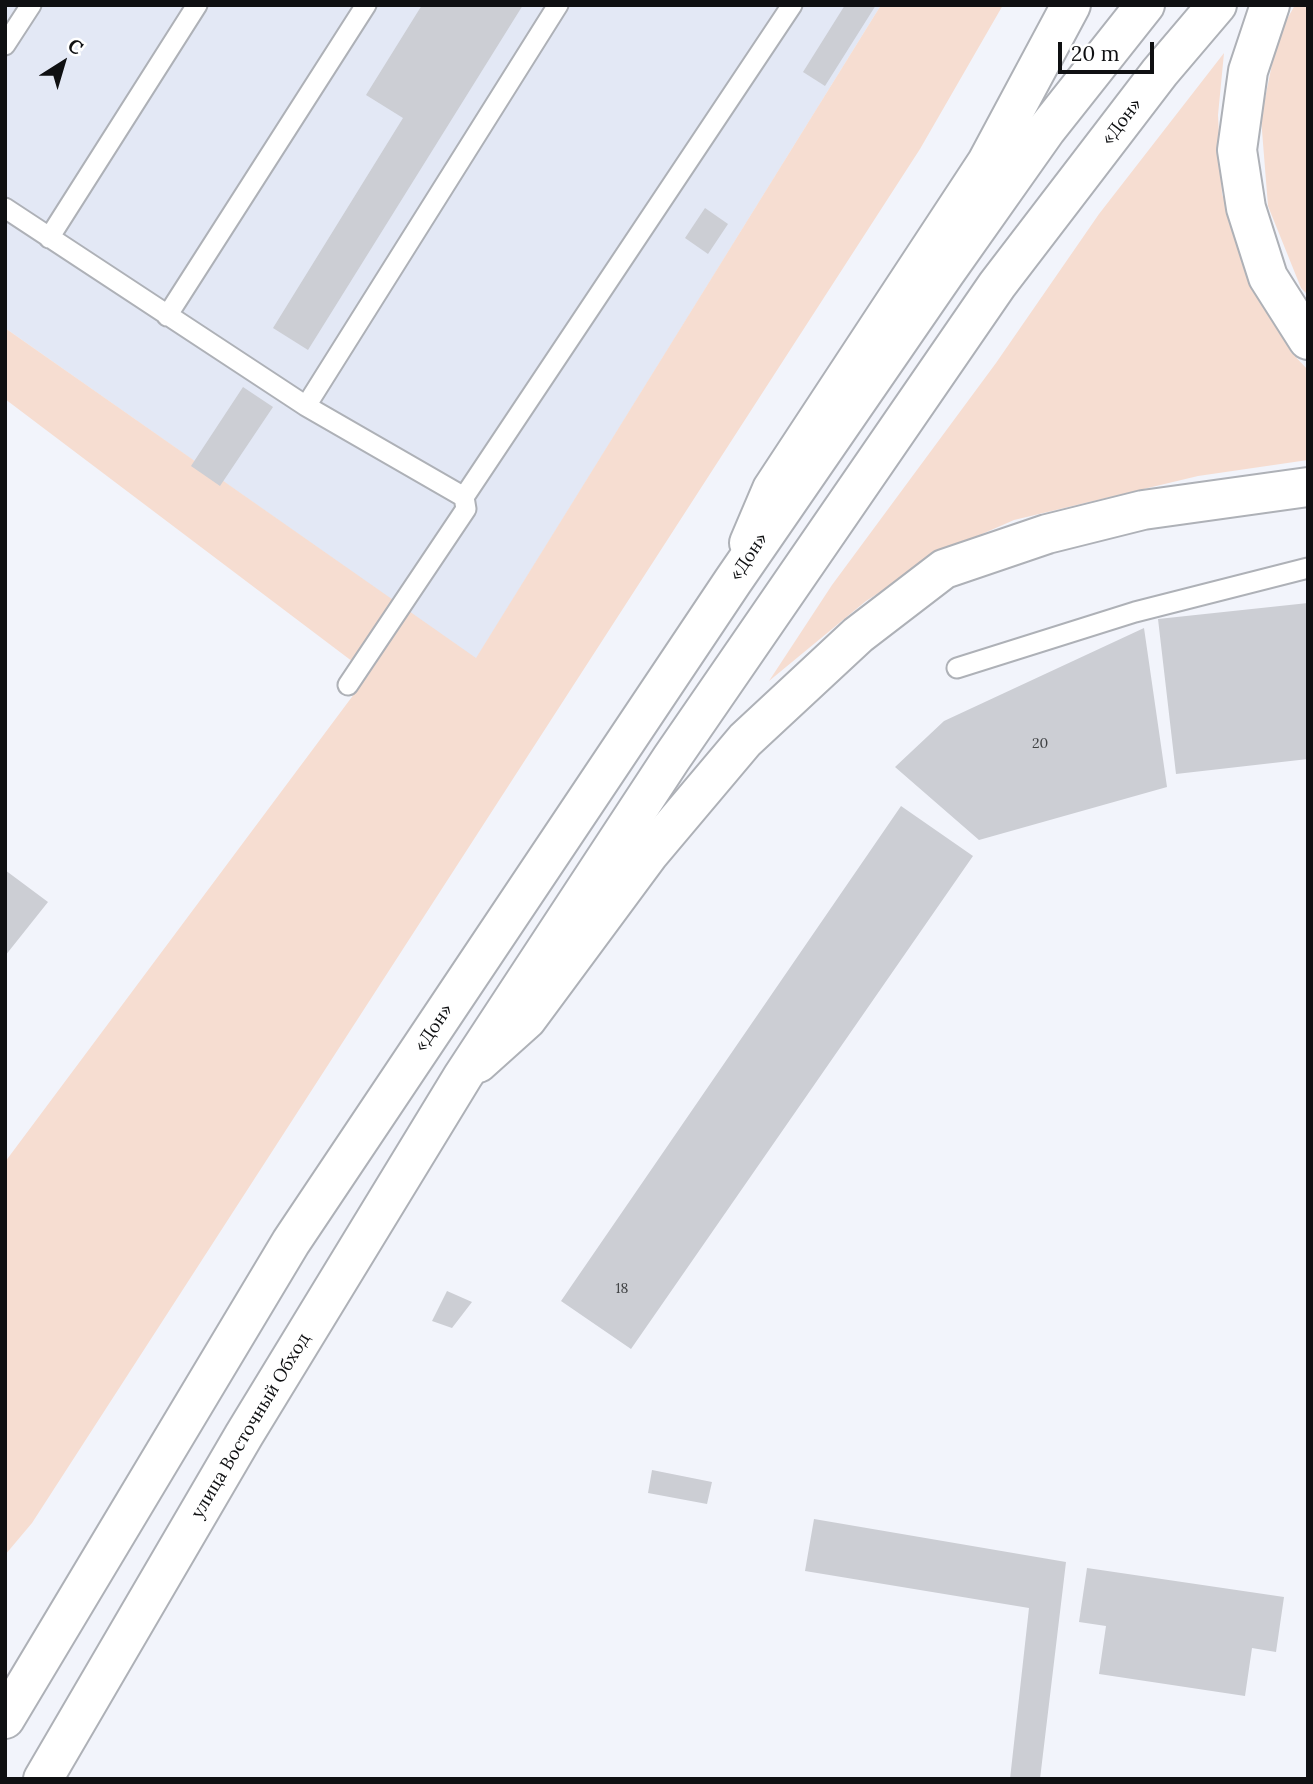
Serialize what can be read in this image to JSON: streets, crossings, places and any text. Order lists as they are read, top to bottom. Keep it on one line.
{"streets":{"main road":["«Дон»","улица Восточный Обход"]},"crossings":[["«Дон»","улица Восточный Обход"]],"house_numbers":["20","18"],"scale_bar":"20 m","north":"top right"}
